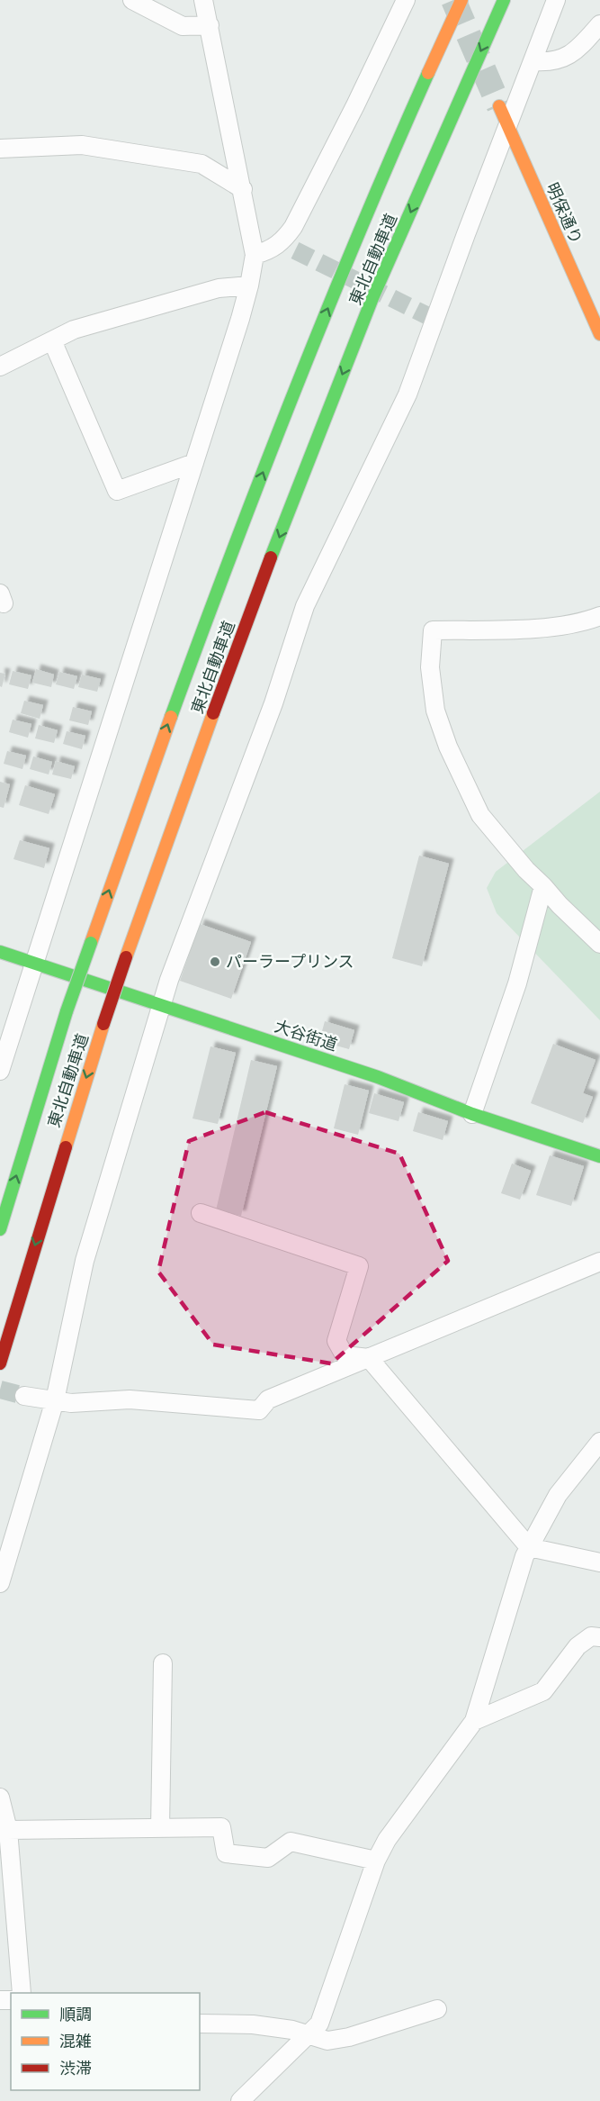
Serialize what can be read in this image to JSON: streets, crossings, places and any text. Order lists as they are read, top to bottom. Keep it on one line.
{"streets":{"main road":["明保通り","東北自動車道","大谷街道"]},"places":["パーラープリンス"],"legend":["順調","混雑","渋滞"]}
